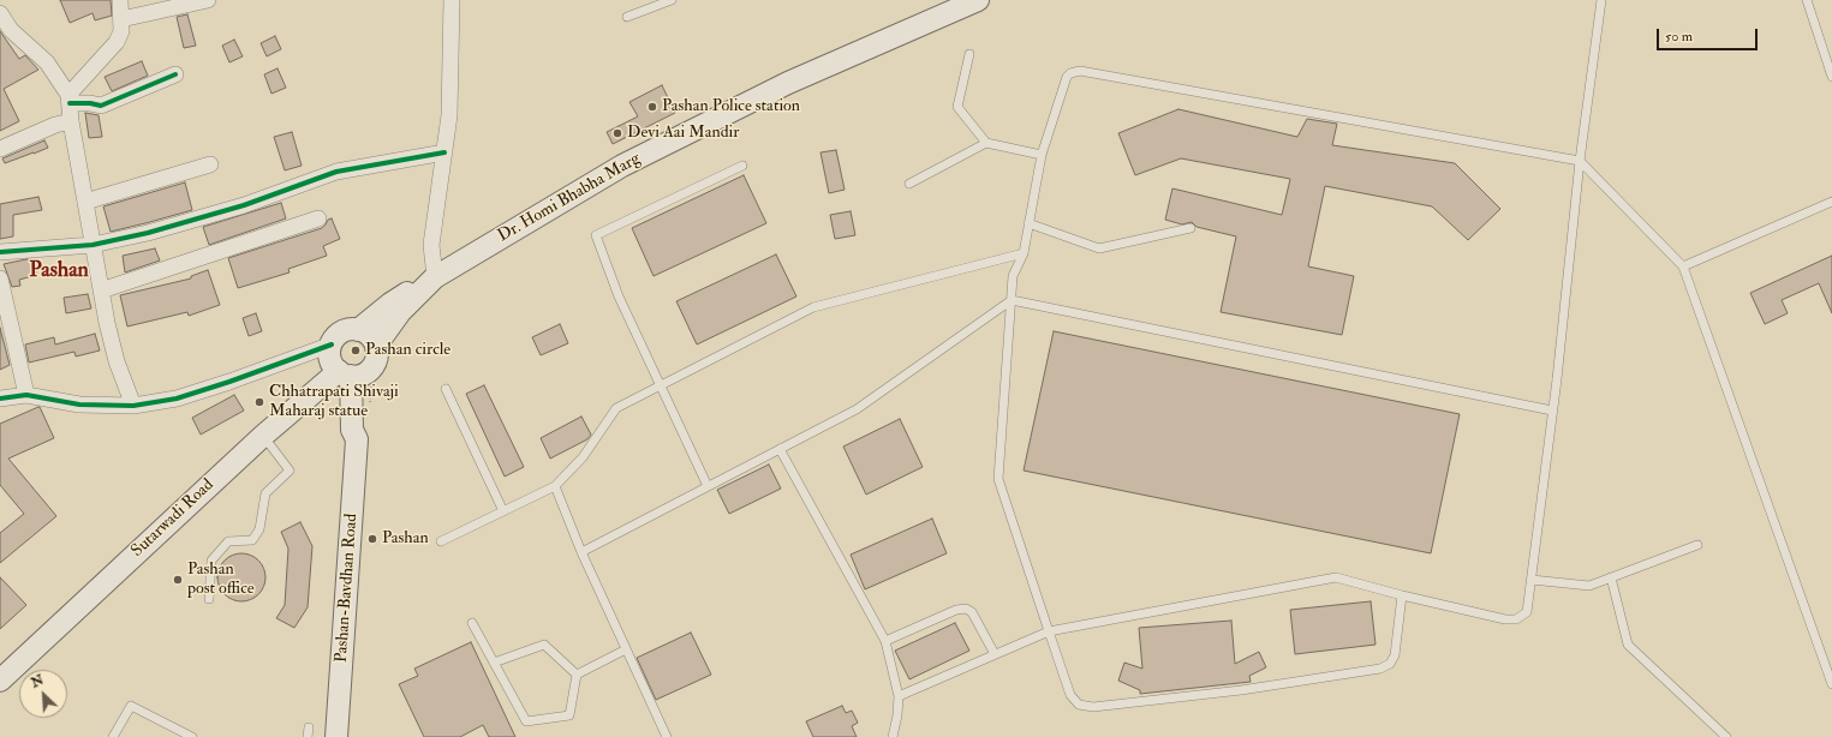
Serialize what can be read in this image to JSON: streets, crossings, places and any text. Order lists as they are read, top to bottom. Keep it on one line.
{"streets":{"main road":["Dr. Homi Bhabha Marg","Sutarwadi Road","Pashan-Bavdhan Road"]},"crossings":[["Dr. Homi Bhabha Marg","Sutarwadi Road"],["Dr. Homi Bhabha Marg","Pashan-Bavdhan Road"],["Sutarwadi Road","Pashan-Bavdhan Road"]],"districts":["Pashan"],"places":["Pashan Police station","Devi Aai Mandir","Pashan circle","Chhatrapati Shivaji Maharaj statue","Pashan","Pashan post office"],"scale_bar":"50 m","north":"top left"}
